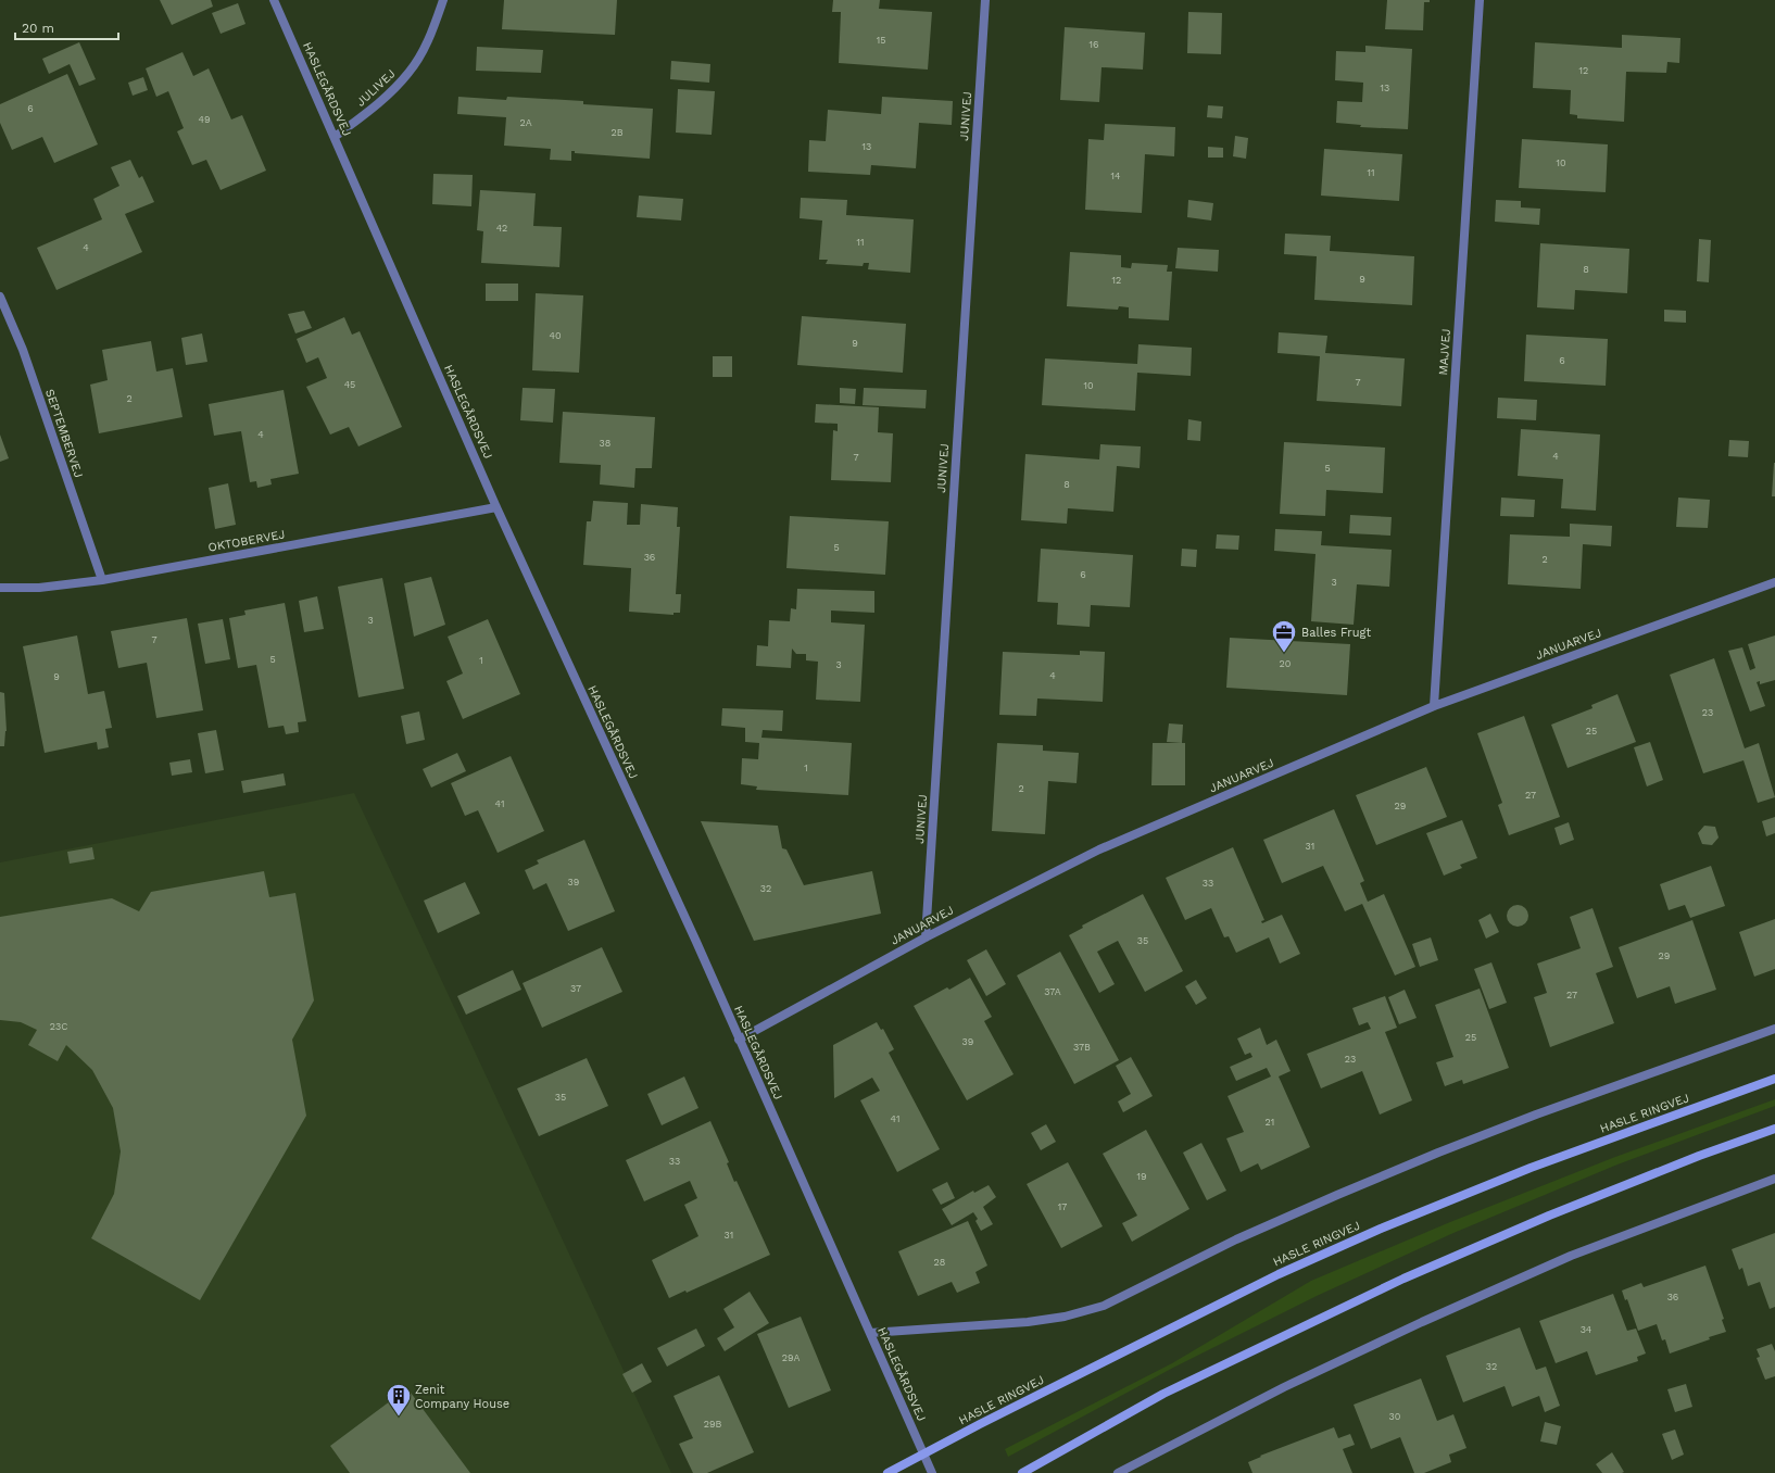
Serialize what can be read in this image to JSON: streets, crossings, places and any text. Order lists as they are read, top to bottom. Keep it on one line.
{"streets":{"main road":["HASLE RINGVEJ"],"street":["JULIVEJ","HASLEGÅRDSVEJ","JUNIVEJ","MAJVEJ","SEPTEMBERVEJ","OKTOBERVEJ","JANUARVEJ"]},"crossings":[["JULIVEJ","HASLEGÅRDSVEJ"],["HASLEGÅRDSVEJ","OKTOBERVEJ"],["HASLEGÅRDSVEJ","JANUARVEJ"],["HASLEGÅRDSVEJ","HASLE RINGVEJ"],["JUNIVEJ","JANUARVEJ"],["MAJVEJ","JANUARVEJ"],["SEPTEMBERVEJ","OKTOBERVEJ"]],"places":{"office":["Balles Frugt"],"building":["Zenit Company House"]},"house_numbers":["15","16","12","13","6","49","2A","2B","13","10","11","14","42","11","4","8","9","12","40","9","6","7","45","10","2","4","38","4","7","5","8","5","36","2","6","3","3","7","5","1","20","3","4","9","23","25","1","2","27","41","29","31","39","33","32","35","29","37","37A","27","23C","25","39","37B","23","35","41","21","33","19","17","31","28","36","34","29A","32","30","29B"],"scale_bar":"20 m"}
